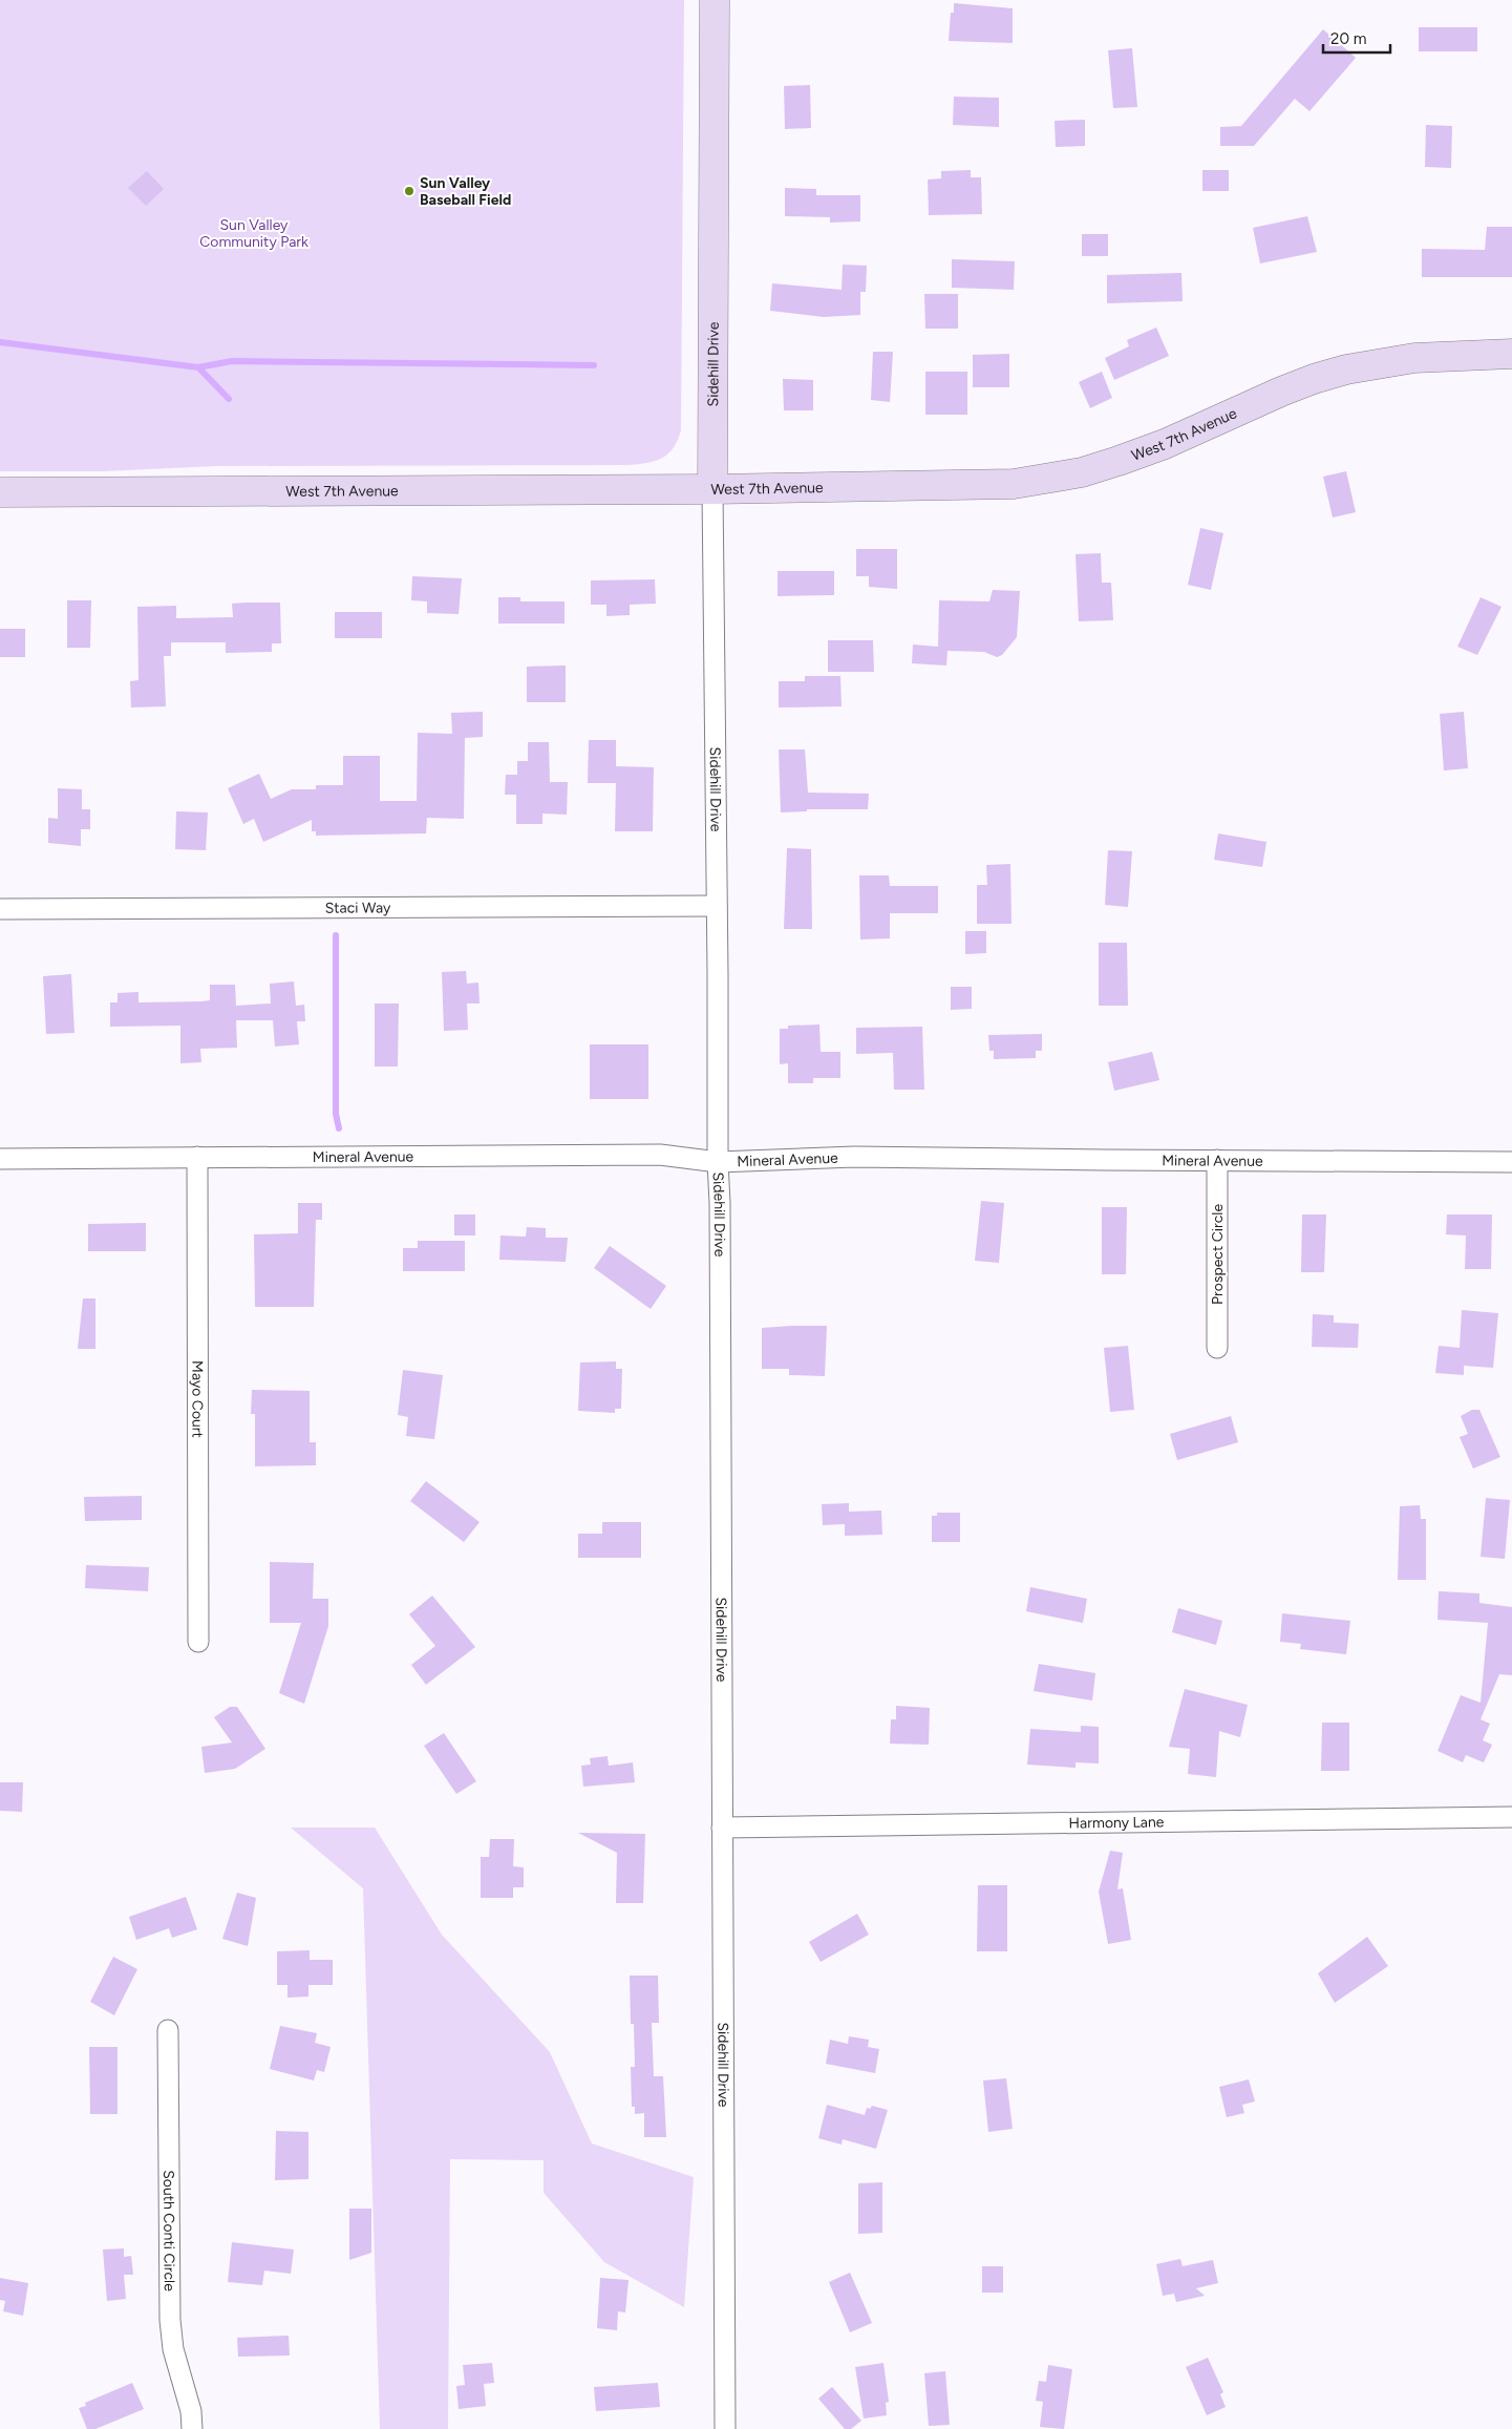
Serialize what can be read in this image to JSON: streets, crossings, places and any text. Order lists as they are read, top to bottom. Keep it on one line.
{"streets":{"main road":["Sidehill Drive","West 7th Avenue"],"street":["Staci Way","Mineral Avenue","Prospect Circle","Mayo Court","Harmony Lane","South Conti Circle"]},"crossings":[["Sidehill Drive","West 7th Avenue"],["Sidehill Drive","Staci Way"],["Sidehill Drive","Mineral Avenue"],["Sidehill Drive","Harmony Lane"],["Mineral Avenue","Prospect Circle"],["Mineral Avenue","Mayo Court"]],"parks":["Sun Valley Community Park"],"places":["Sun Valley Baseball Field"],"scale_bar":"20 m"}
